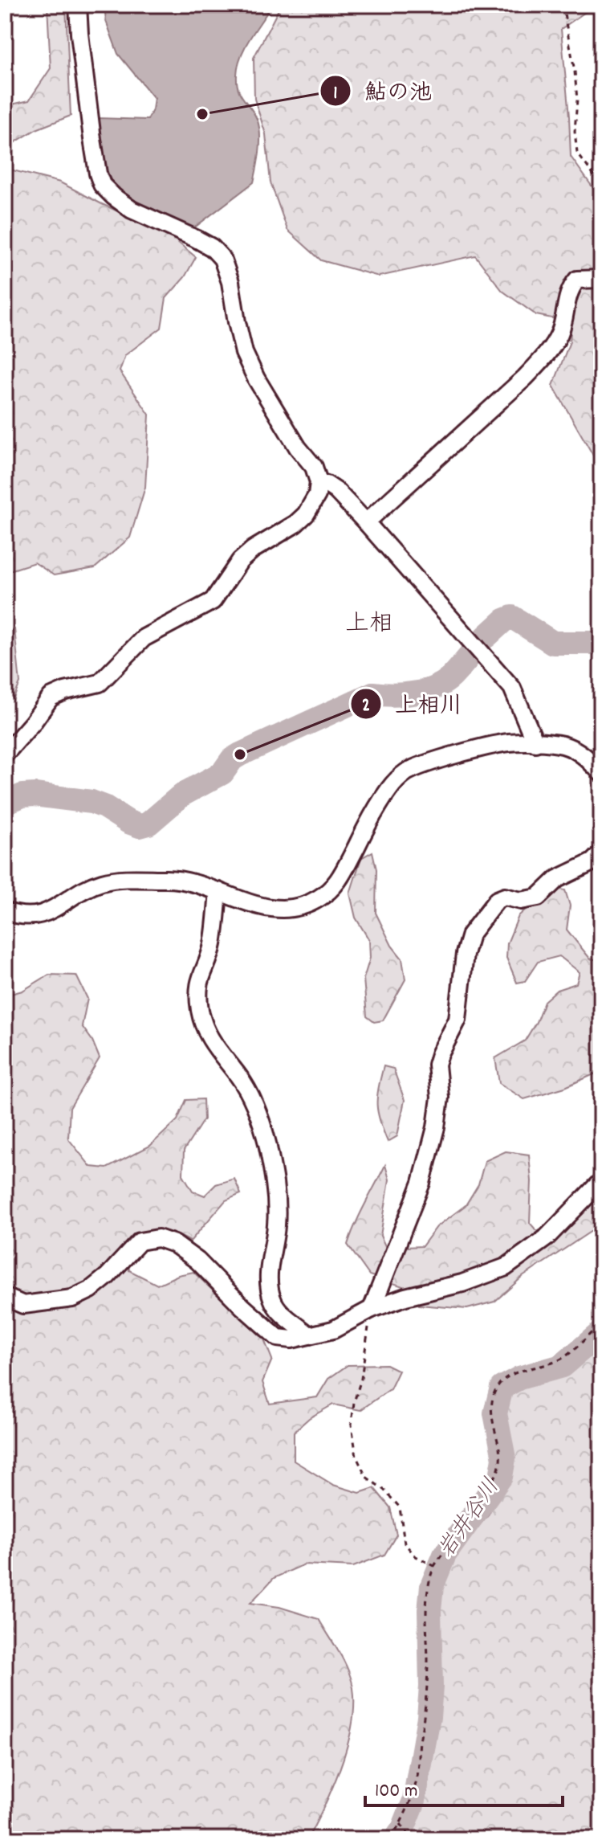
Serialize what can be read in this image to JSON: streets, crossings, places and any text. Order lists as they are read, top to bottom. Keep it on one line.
{"districts":["上相"],"water":["岩井谷川"],"places":["鮎の池","上相川"],"scale_bar":"100 m"}
